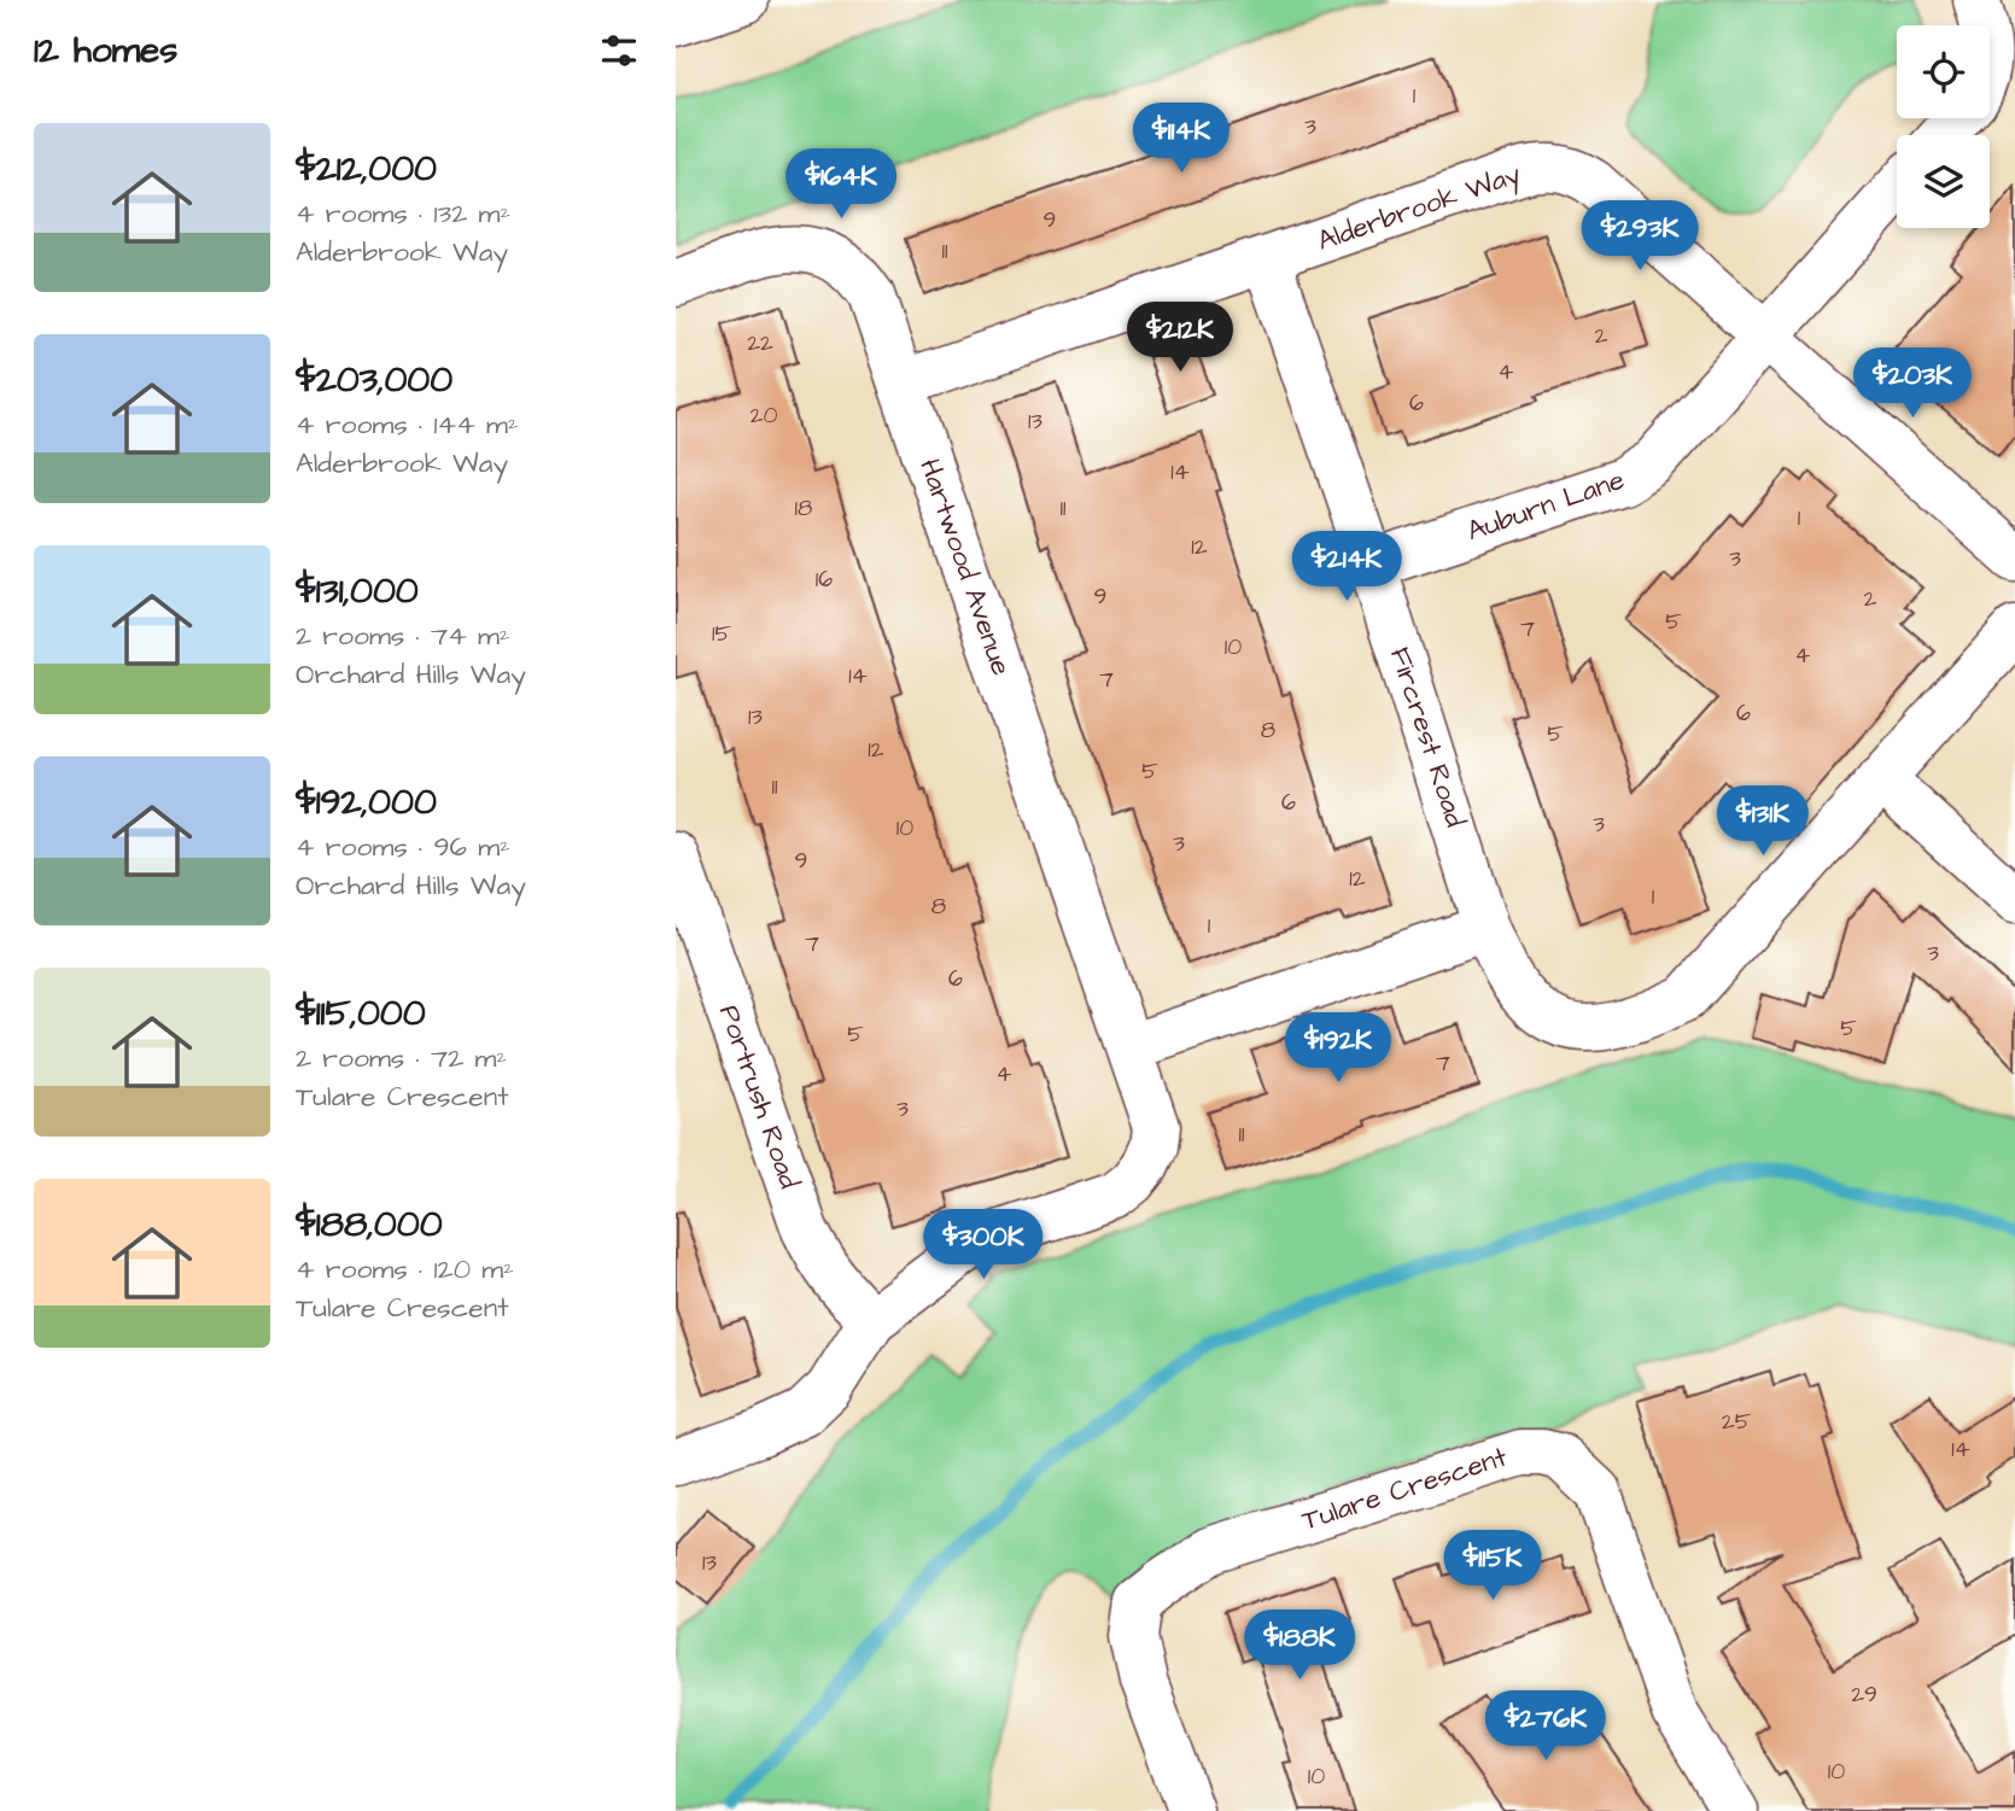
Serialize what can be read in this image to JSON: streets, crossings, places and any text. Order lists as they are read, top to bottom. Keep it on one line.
{"streets":{"street":["Alderbrook Way","Auburn Lane","Hartwood Avenue","Fircrest Road","Portrush Road","Tulare Crescent"]},"crossings":[["Alderbrook Way","Auburn Lane"],["Alderbrook Way","Hartwood Avenue"],["Alderbrook Way","Fircrest Road"],["Auburn Lane","Fircrest Road"],["Hartwood Avenue","Portrush Road"]],"house_numbers":["1","3","9","11","2","22","4","6","20","13","14","18","11","1","12","3","16","9","2","5","7","15","10","4","14","7","6","13","8","5","12","5","11","6","3","10","3","9","12","1","8","1","7","3","6","5","5","7","4","3","11","25","14","13","29","10","10"],"page":{"heading":"12 homes","list":[{"name":"$212,000","note":"4 rooms · 132 m² · Alderbrook Way"},{"name":"$203,000","note":"4 rooms · 144 m² · Alderbrook Way"},{"name":"$131,000","note":"2 rooms · 74 m² · Orchard Hills Way"},{"name":"$192,000","note":"4 rooms · 96 m² · Orchard Hills Way"},{"name":"$115,000","note":"2 rooms · 72 m² · Tulare Crescent"},{"name":"$188,000","note":"4 rooms · 120 m² · Tulare Crescent"}],"price":["$114K","$164K","$293K","$212K","$203K","$214K","$131K","$192K","$300K","$115K","$188K","$276K"]}}
